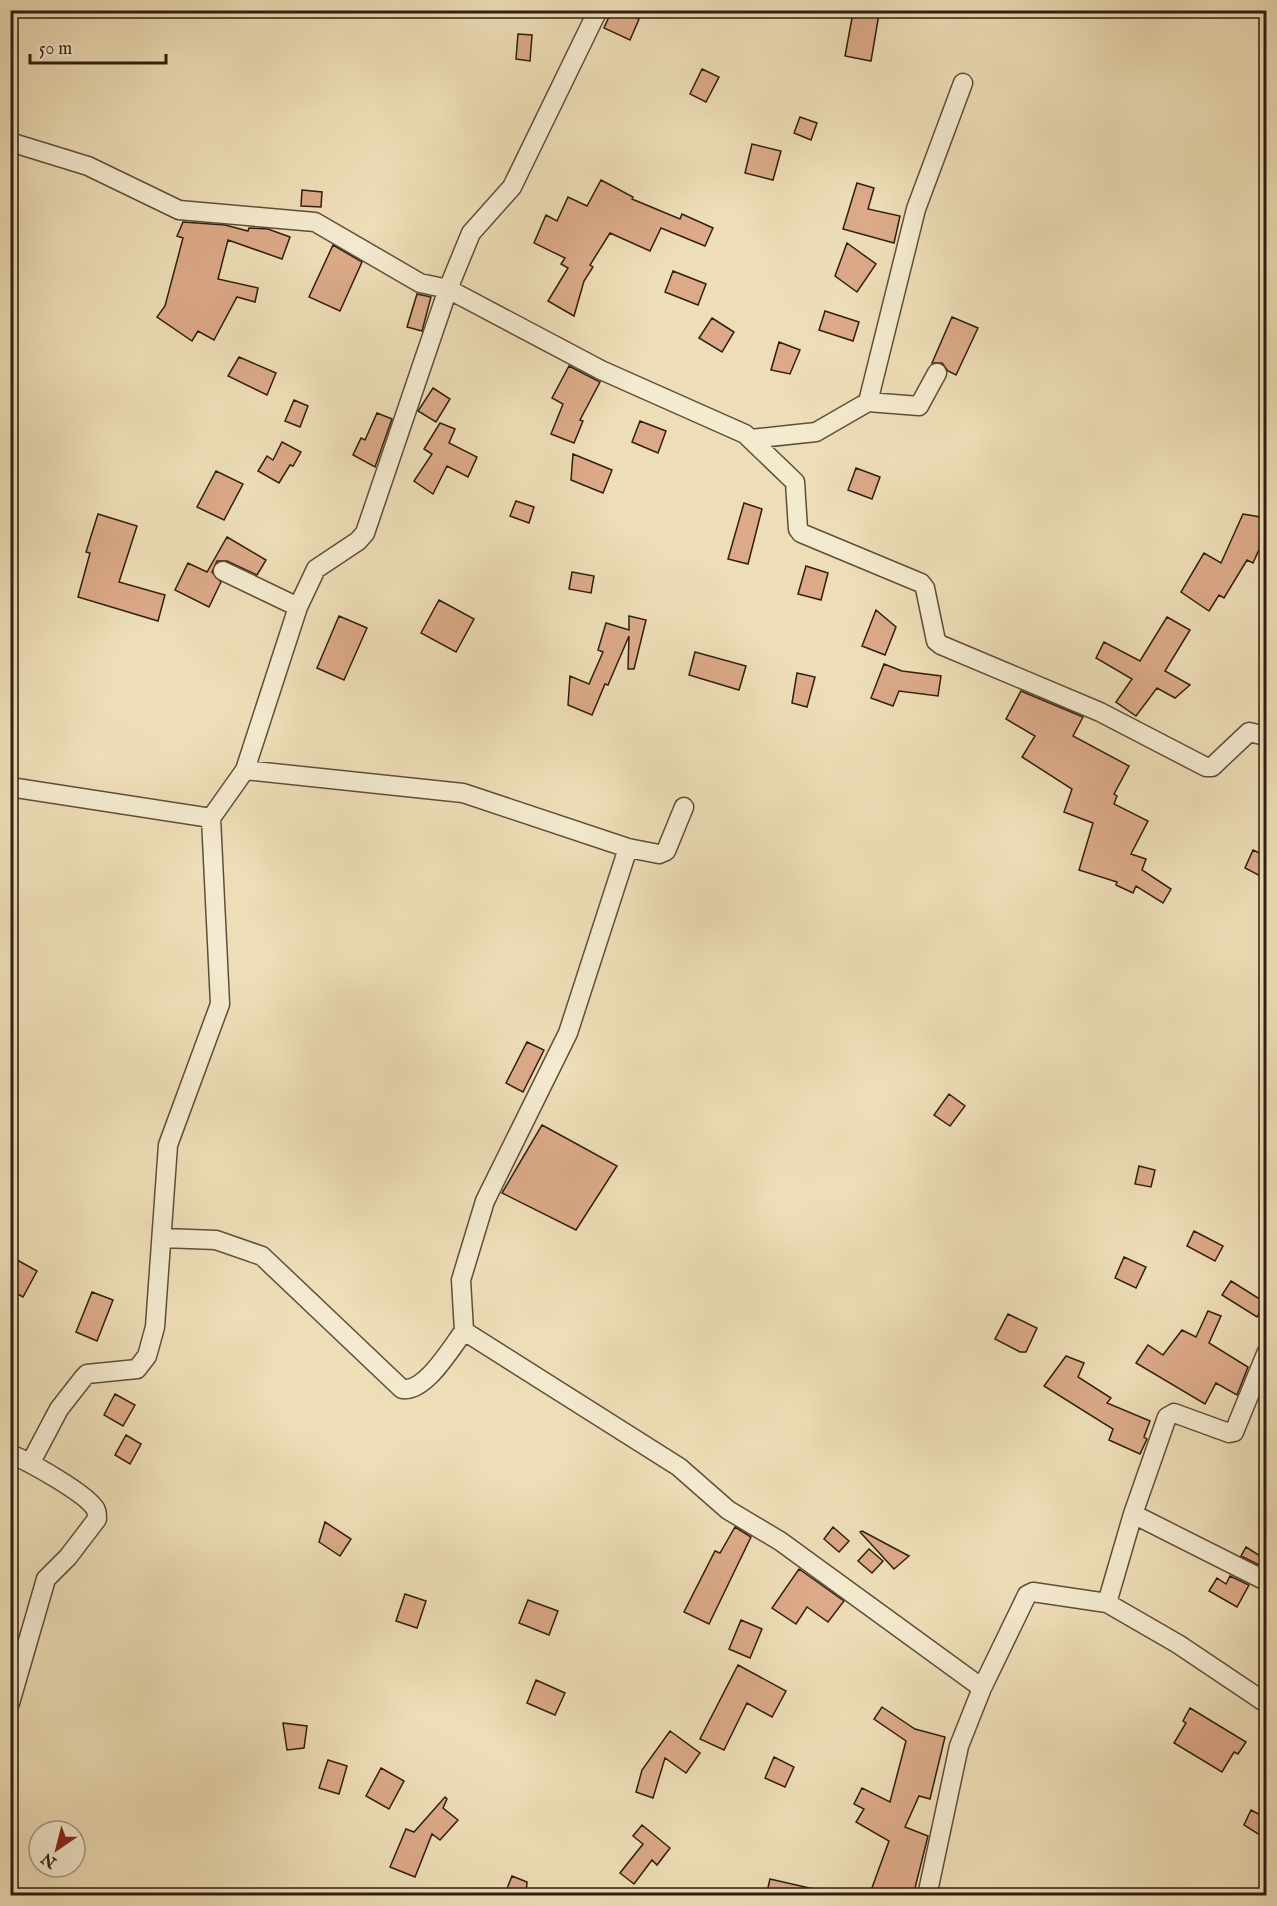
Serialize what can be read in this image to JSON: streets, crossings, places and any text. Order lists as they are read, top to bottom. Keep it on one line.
{"scale_bar":"50 m","north":"bottom left"}
